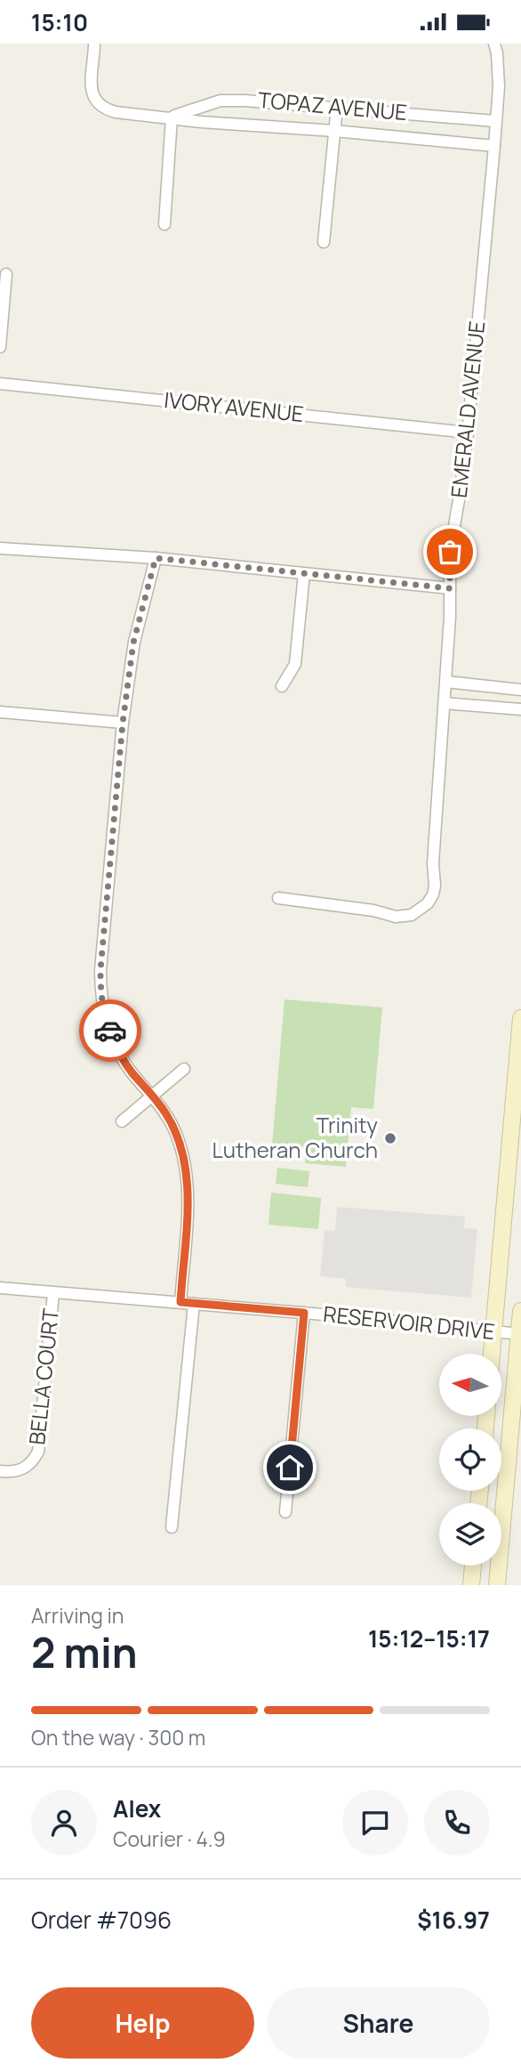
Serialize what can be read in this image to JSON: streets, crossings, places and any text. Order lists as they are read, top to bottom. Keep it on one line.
{"streets":{"street":["TOPAZ AVENUE","IVORY AVENUE","EMERALD AVENUE","RESERVOIR DRIVE","BELLA COURT"]},"crossings":[["TOPAZ AVENUE","EMERALD AVENUE"],["IVORY AVENUE","EMERALD AVENUE"],["RESERVOIR DRIVE","BELLA COURT"]],"places":["Trinity Lutheran Church"],"north":"left","page":{"status":"15:10","heading":["2 min","Arriving in","15:12–15:17"],"panel":["Alex","Courier · 4.9","Order #7096","$16.97"],"bar":"On the way · 300 m","buttons":["Help","Share"]}}
